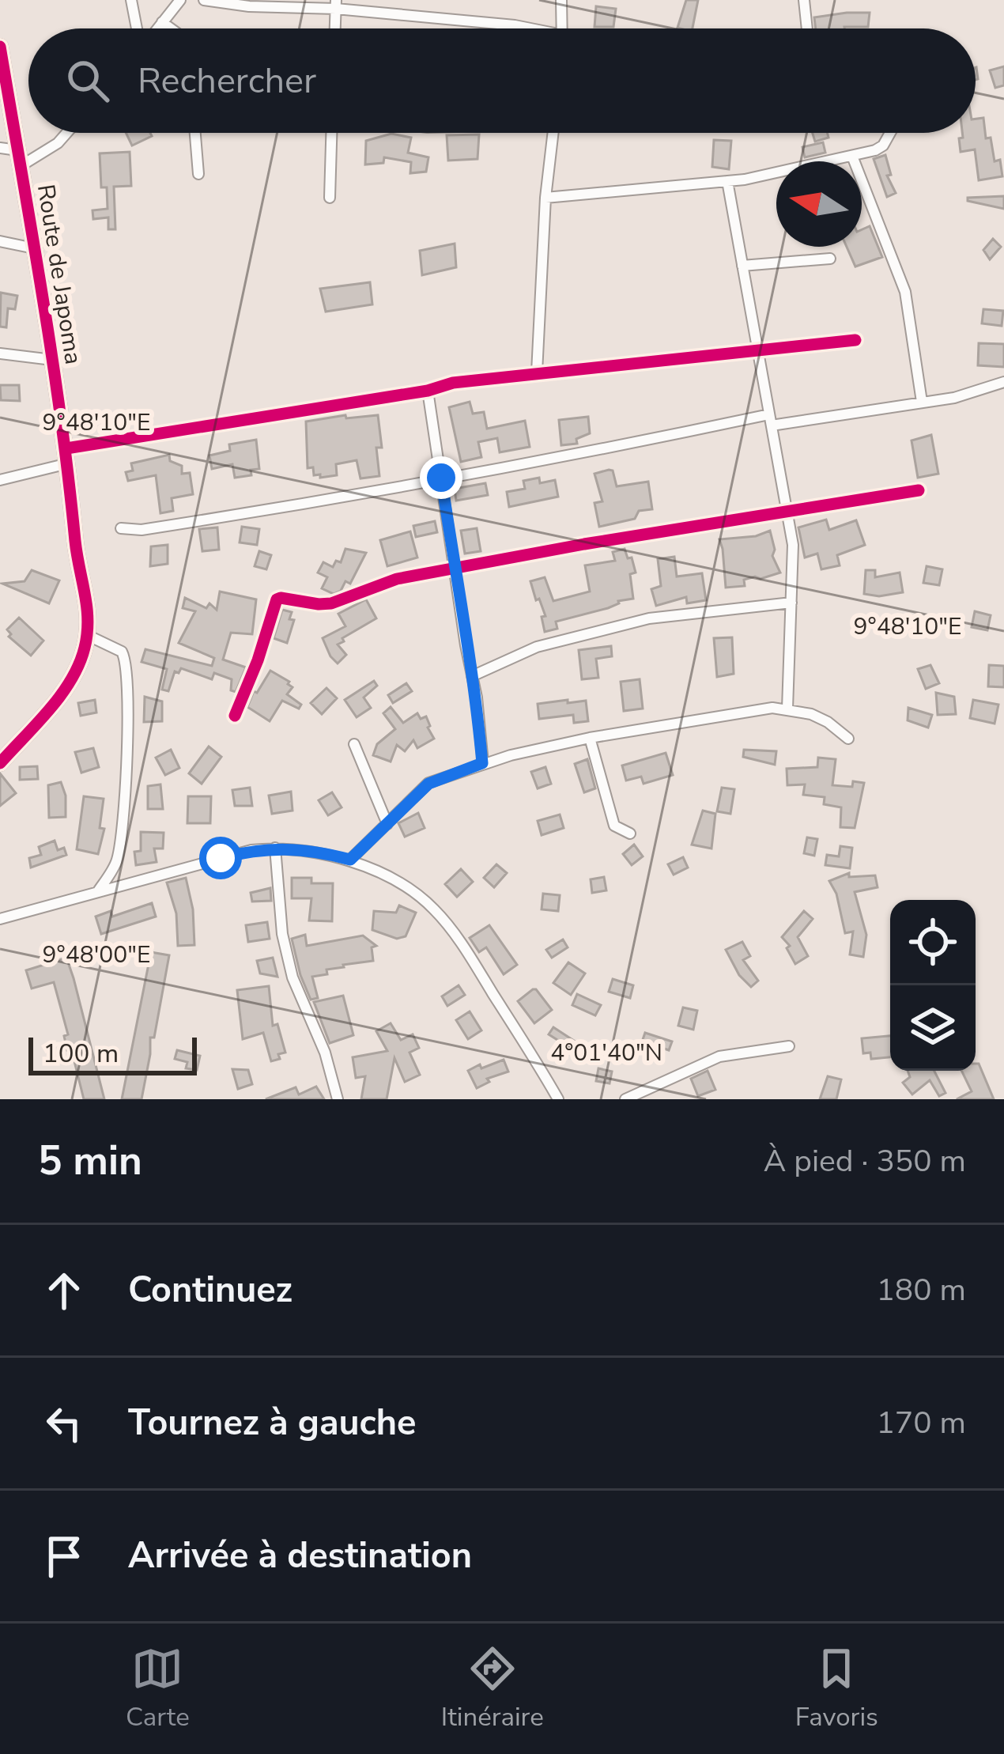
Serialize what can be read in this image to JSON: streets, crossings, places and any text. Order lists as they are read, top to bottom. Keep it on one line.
{"streets":{"street":["Route de Japoma"]},"scale_bar":"100 m","north":"left","page":{"search":"Rechercher","scale":"100 m","heading":["5 min","À pied · 350 m"],"list":[["Continuez","180 m"],["Tournez à gauche","170 m"],"Arrivée à destination"],"nav":["Carte","Itinéraire","Favoris"]},"coordinates":["9°48'10\"E","9°48'00\"E","4°01'40\"N"]}
